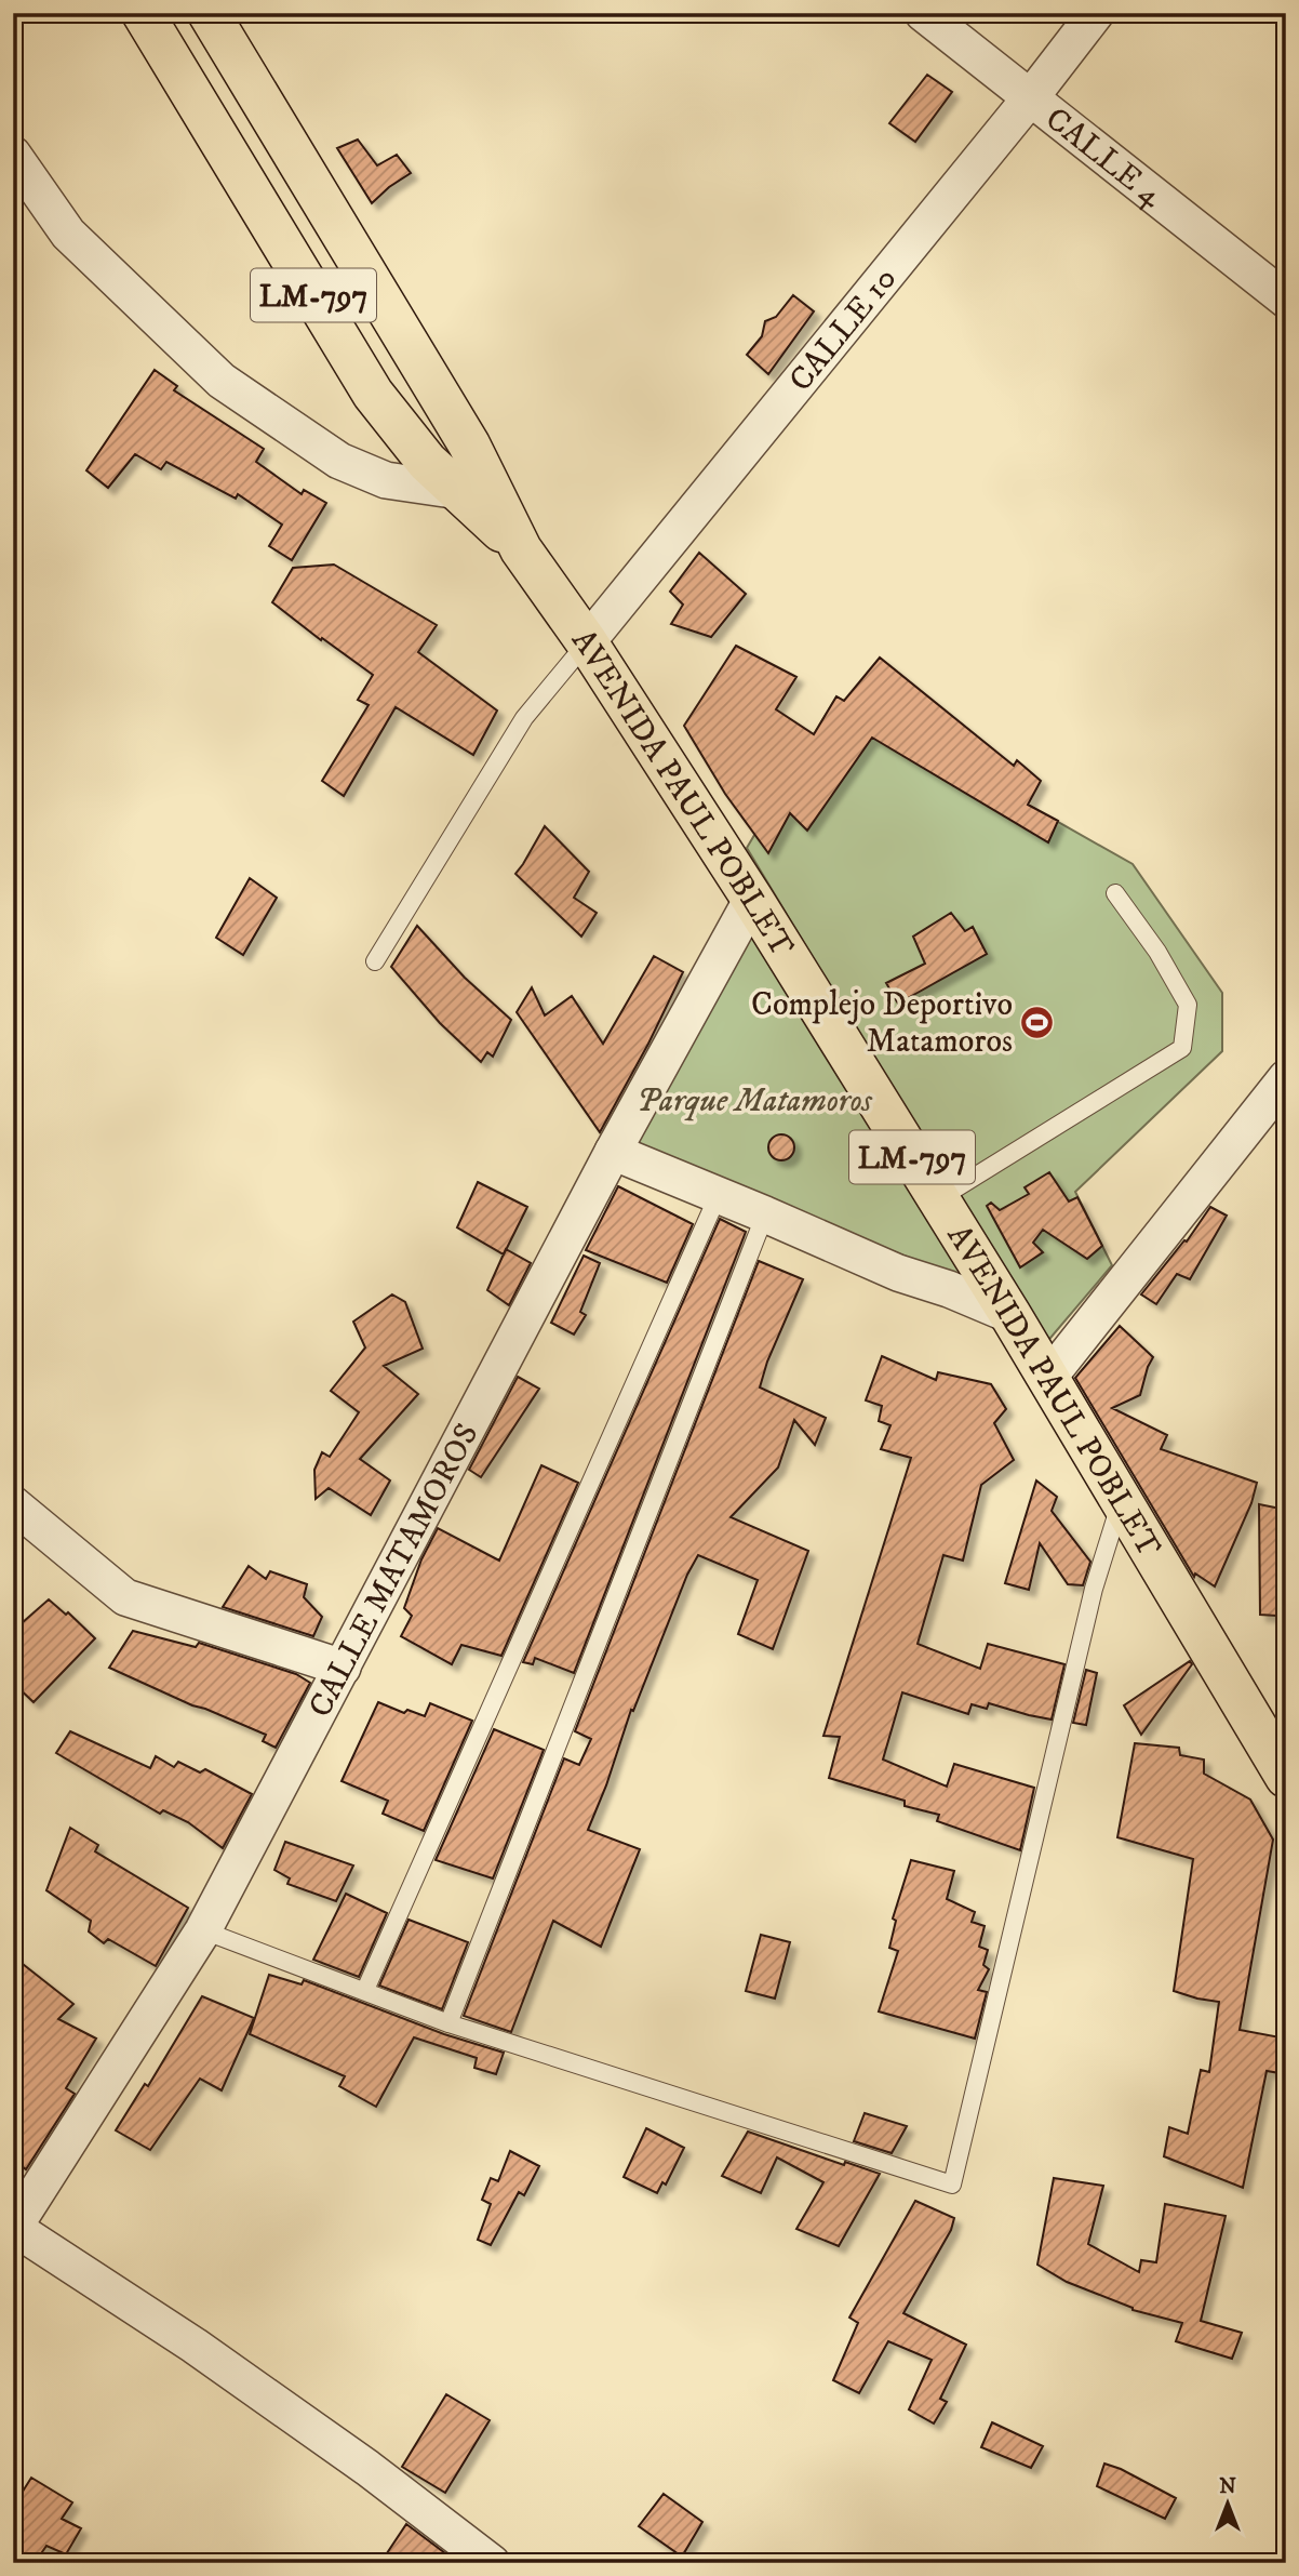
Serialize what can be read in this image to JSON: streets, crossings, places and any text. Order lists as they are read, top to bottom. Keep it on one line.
{"streets":{"main road":["LM-797","AVENIDA PAUL POBLET"],"street":["CALLE 4","CALLE 10","CALLE MATAMOROS"]},"crossings":[["CALLE 4","CALLE 10"],["CALLE 10","AVENIDA PAUL POBLET"],["AVENIDA PAUL POBLET","CALLE MATAMOROS"]],"parks":["Parque Matamoros"],"places":{"sports":["Complejo Deportivo Matamoros"]},"north":"top"}
